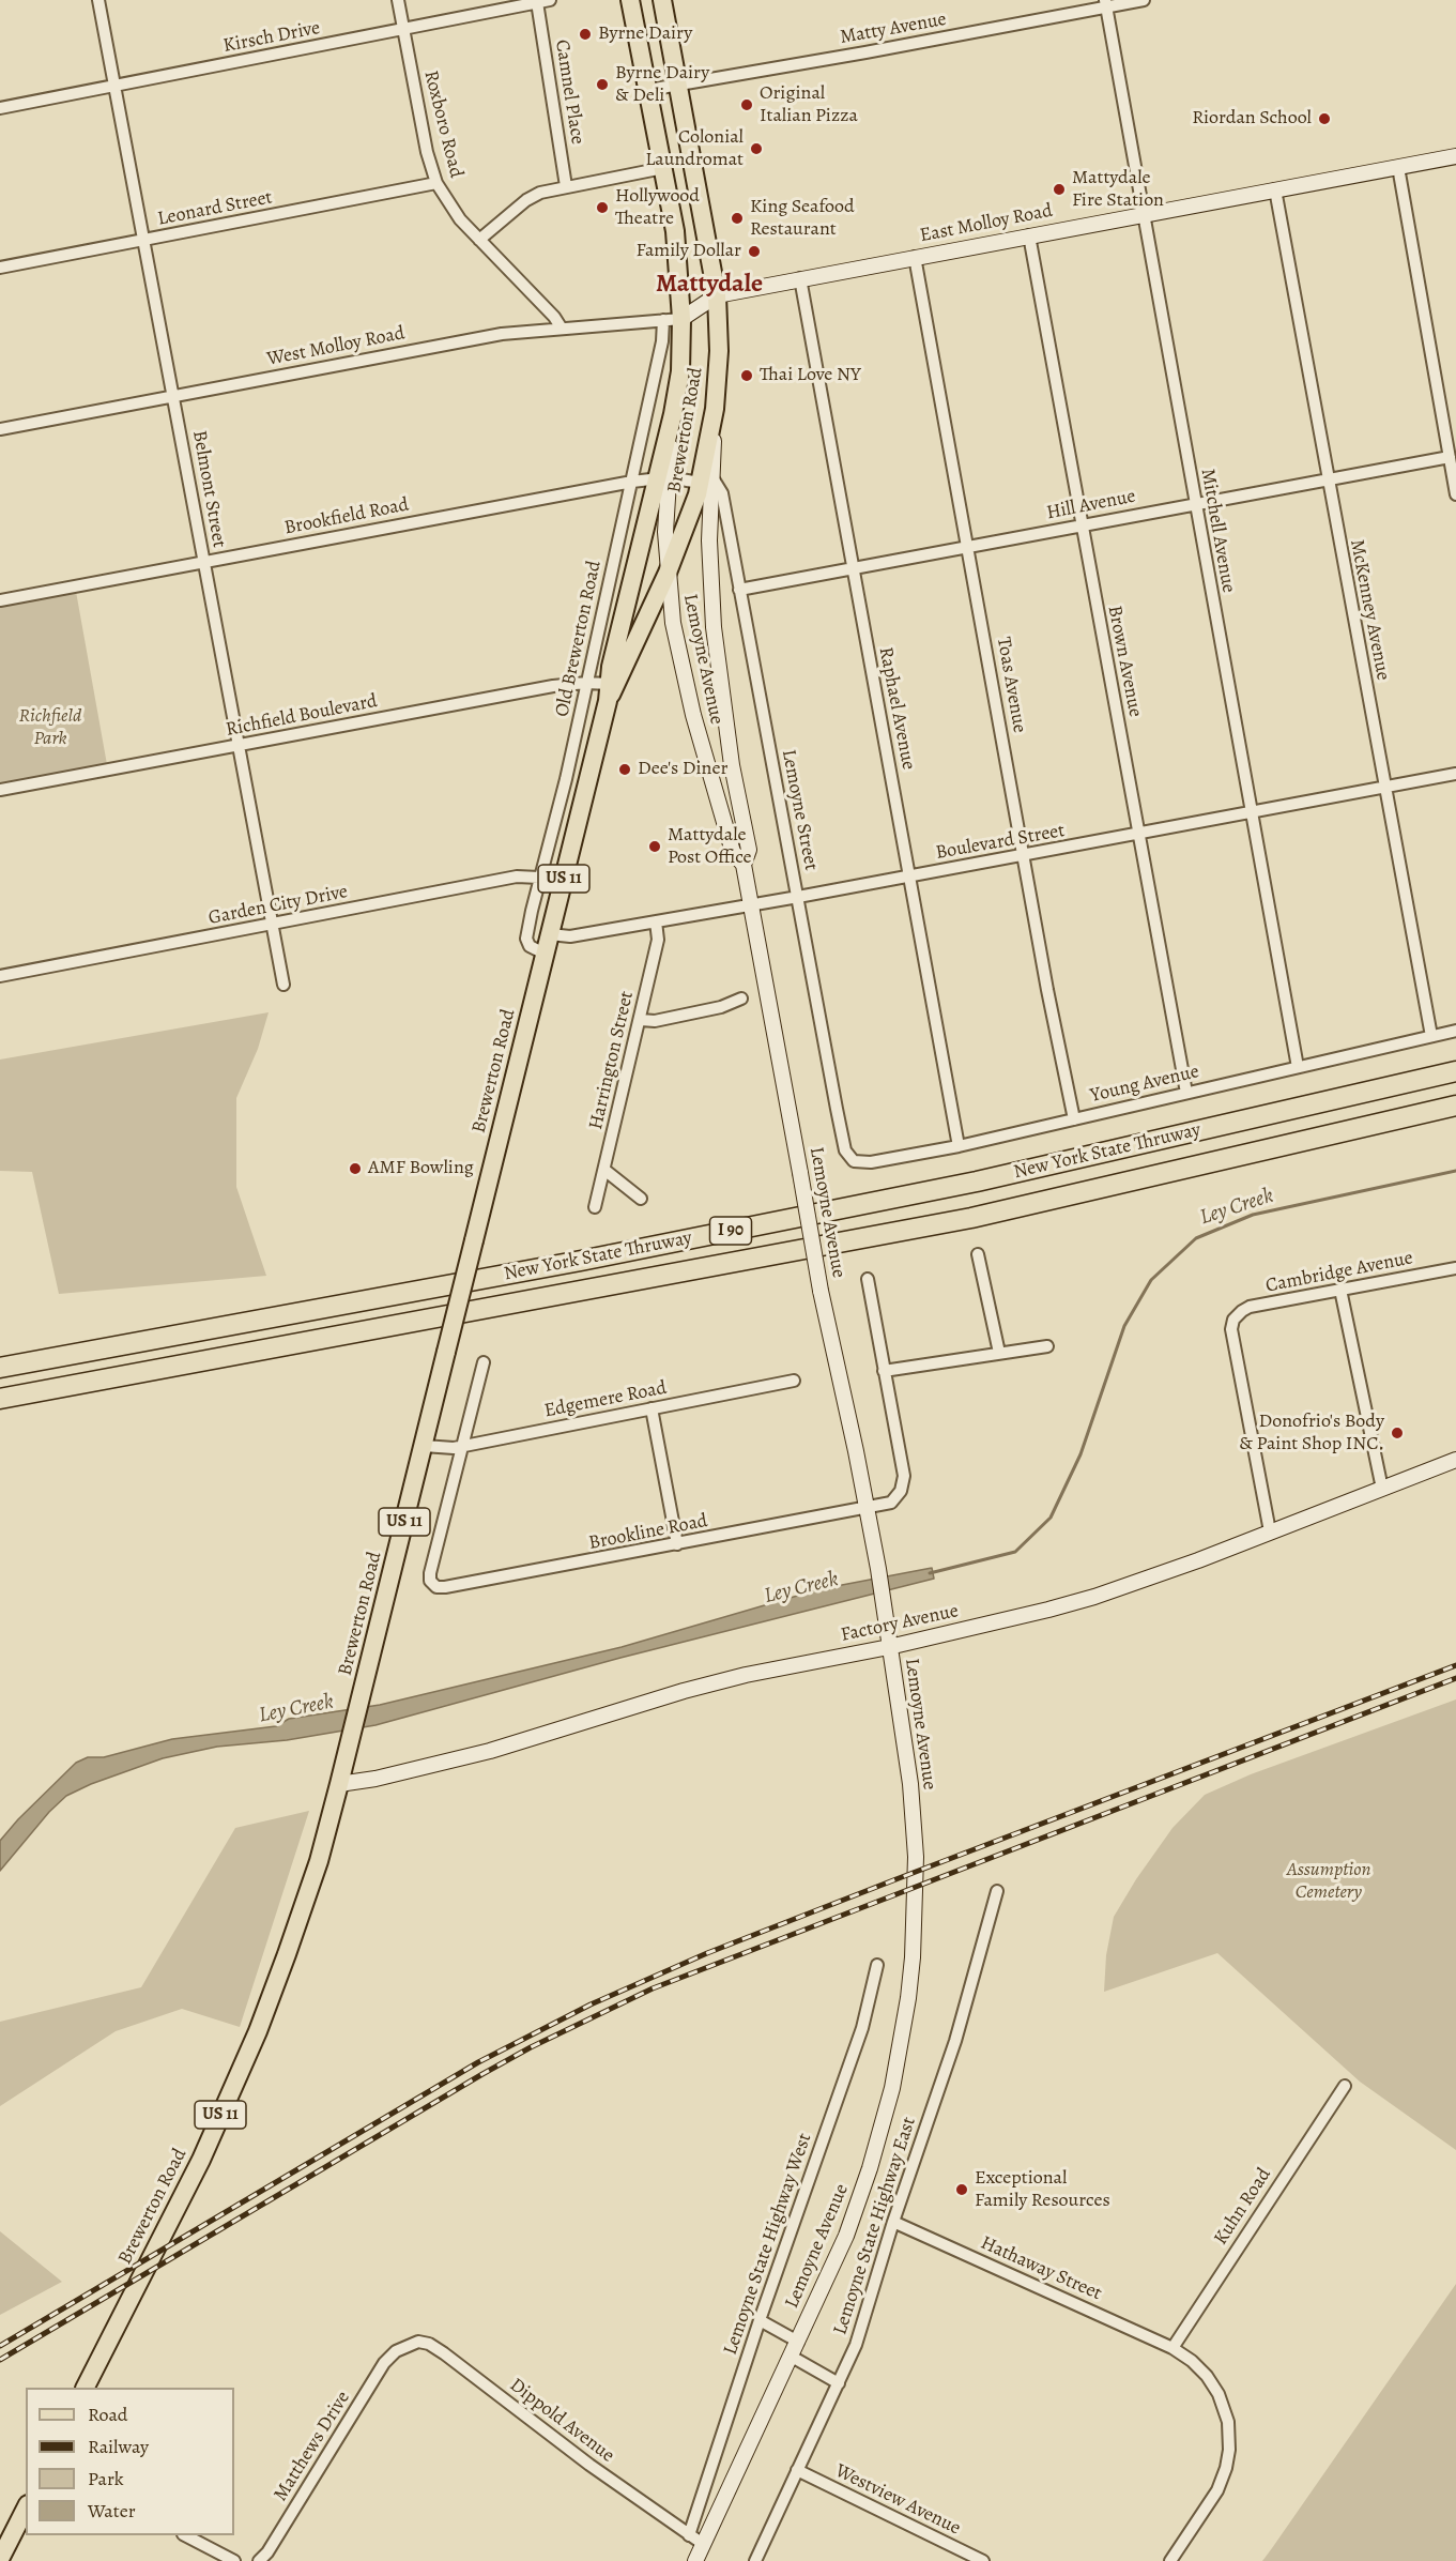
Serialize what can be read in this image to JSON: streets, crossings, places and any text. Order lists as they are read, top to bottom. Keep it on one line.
{"streets":{"highway":["New York State Thruway","I 90"],"main road":["Brewerton Road","US 11"],"street":["Matty Avenue","Kirsch Drive","Camnel Place","Roxboro Road","Leonard Street","East Molloy Road","West Molloy Road","Belmont Street","Hill Avenue","Brookfield Road","Mitchell Avenue","McKenney Avenue","Old Brewerton Road","Lemoyne Avenue","Brown Avenue","Toas Avenue","Raphael Avenue","Richfield Boulevard","Lemoyne Street","Boulevard Street","Garden City Drive","Harrington Street","Young Avenue","Cambridge Avenue","Edgemere Road","Brookline Road","Factory Avenue","Kuhn Road","Lemoyne State Highway East","Lemoyne State Highway West","Hathaway Street","Dippold Avenue","Matthews Drive","Westview Avenue"]},"crossings":[["Matty Avenue","Brewerton Road"],["Matty Avenue","Mitchell Avenue"],["Kirsch Drive","Camnel Place"],["Kirsch Drive","Roxboro Road"],["Kirsch Drive","Belmont Street"],["Roxboro Road","Leonard Street"],["Roxboro Road","West Molloy Road"],["Leonard Street","Belmont Street"],["East Molloy Road","West Molloy Road"],["East Molloy Road","Brewerton Road"],["East Molloy Road","Mitchell Avenue"],["East Molloy Road","McKenney Avenue"],["East Molloy Road","Old Brewerton Road"],["East Molloy Road","Brown Avenue"],["East Molloy Road","Toas Avenue"],["East Molloy Road","Raphael Avenue"],["West Molloy Road","Brewerton Road"],["West Molloy Road","Belmont Street"],["West Molloy Road","Old Brewerton Road"],["Brewerton Road","Brookfield Road"],["Brewerton Road","Old Brewerton Road"],["Brewerton Road","Lemoyne Avenue"],["Brewerton Road","Richfield Boulevard"],["Brewerton Road","Lemoyne Street"],["Brewerton Road","Boulevard Street"],["Brewerton Road","Garden City Drive"],["Brewerton Road","Edgemere Road"],["Brewerton Road","Factory Avenue"],["Belmont Street","Brookfield Road"],["Belmont Street","Richfield Boulevard"],["Belmont Street","Garden City Drive"],["Hill Avenue","Mitchell Avenue"],["Hill Avenue","McKenney Avenue"],["Hill Avenue","Brown Avenue"],["Hill Avenue","Toas Avenue"],["Hill Avenue","Raphael Avenue"],["Hill Avenue","Lemoyne Street"],["Brookfield Road","Old Brewerton Road"],["Brookfield Road","Lemoyne Avenue"],["Brookfield Road","Lemoyne Street"],["Mitchell Avenue","Boulevard Street"],["Mitchell Avenue","Young Avenue"],["McKenney Avenue","Boulevard Street"],["McKenney Avenue","Young Avenue"],["Old Brewerton Road","Richfield Boulevard"],["Old Brewerton Road","Garden City Drive"],["Lemoyne Avenue","Lemoyne Street"],["Lemoyne Avenue","Boulevard Street"],["Lemoyne Avenue","Brookline Road"],["Lemoyne Avenue","Factory Avenue"],["Lemoyne Avenue","Dippold Avenue"],["Brown Avenue","Boulevard Street"],["Brown Avenue","Young Avenue"],["Toas Avenue","Boulevard Street"],["Toas Avenue","Young Avenue"],["Raphael Avenue","Boulevard Street"],["Raphael Avenue","Young Avenue"],["Lemoyne Street","Boulevard Street"],["Lemoyne Street","Young Avenue"],["Boulevard Street","Harrington Street"],["Cambridge Avenue","Factory Avenue"],["Edgemere Road","Brookline Road"],["Kuhn Road","Hathaway Street"],["Lemoyne State Highway East","Hathaway Street"],["Lemoyne State Highway East","Westview Avenue"],["Lemoyne State Highway West","Dippold Avenue"],["Dippold Avenue","Matthews Drive"]],"districts":["Mattydale"],"water":["Ley Creek"],"parks":["Richfield Park","Assumption Cemetery"],"places":["Byrne Dairy","Byrne Dairy & Deli","Original Italian Pizza","Riordan School","Colonial Laundromat","Mattydale Fire Station","Hollywood Theatre","King Seafood Restaurant","Family Dollar","Thai Love NY","Dee's Diner","Mattydale Post Office","AMF Bowling","Donofrio's Body & Paint Shop INC.","Exceptional Family Resources"],"legend":["Road","Railway","Park","Water"]}
